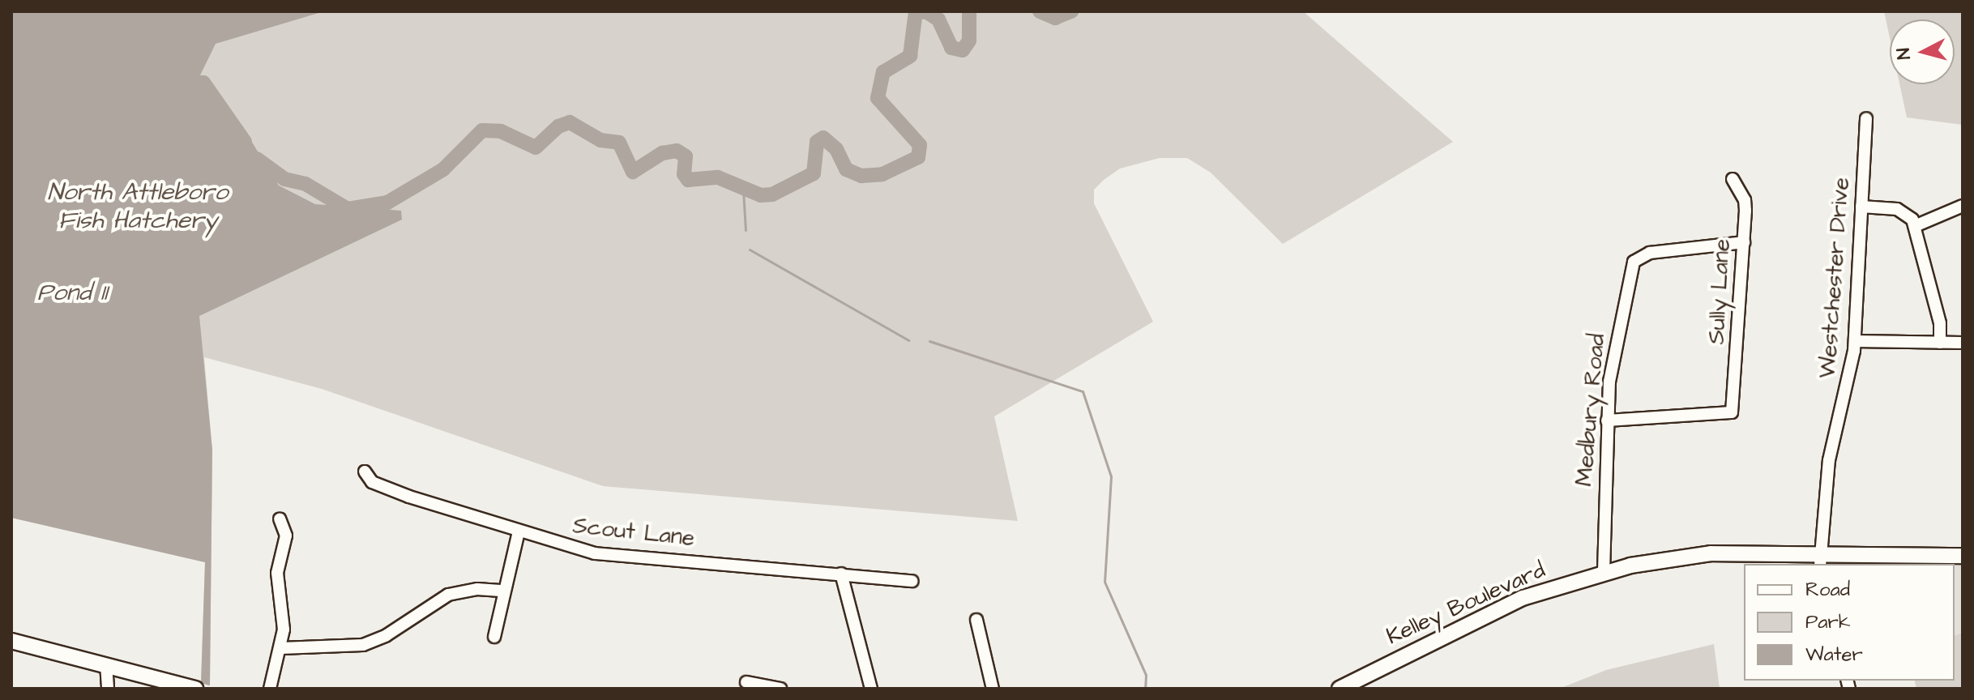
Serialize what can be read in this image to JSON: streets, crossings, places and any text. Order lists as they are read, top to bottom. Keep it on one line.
{"streets":{"main road":["Kelley Boulevard"],"street":["Westchester Drive","Sully Lane","Medbury Road","Scout Lane"]},"crossings":[["Westchester Drive","Kelley Boulevard"],["Sully Lane","Medbury Road"],["Medbury Road","Kelley Boulevard"]],"water":["North Attleboro Fish Hatchery","Pond 11"],"legend":["Road","Park","Water"],"north":"left"}
